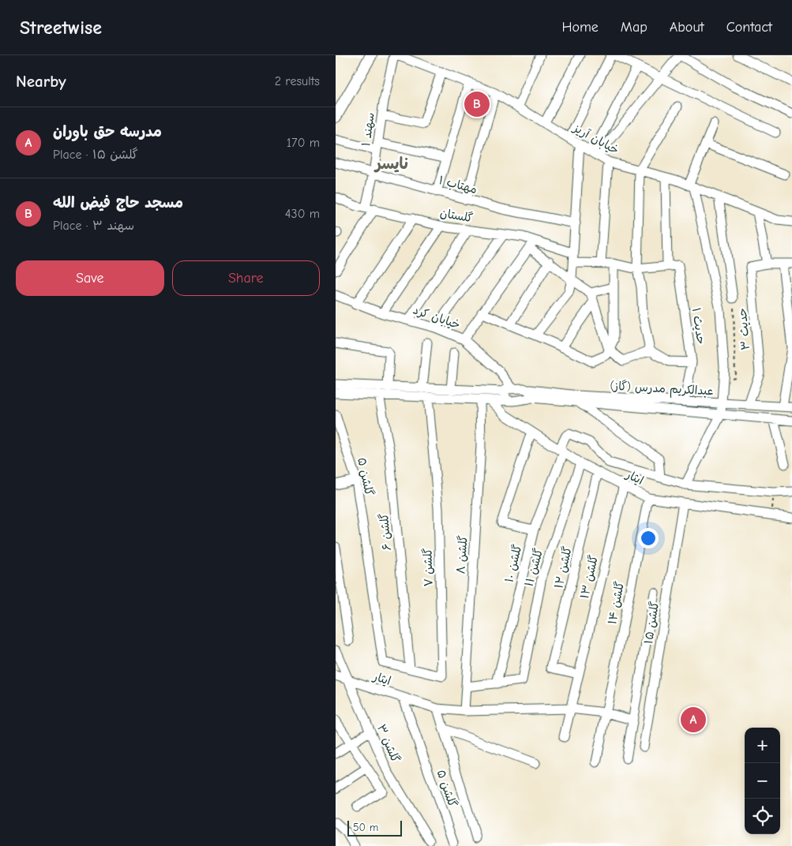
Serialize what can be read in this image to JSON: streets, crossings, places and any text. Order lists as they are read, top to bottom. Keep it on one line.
{"streets":{"street":["سهند ۱","خیابان آریز","مهتاب ۱","گلستان","خیابان کرد","حدیث ۱","حدیث ۳","عبدالکریم مدرس (گاز)","گلشن ۵","ایثار","گلشن ۶","گلشن ۸","گلشن ۱۰","گلشن ۷","گلشن ۱۱","گلشن ۱۲","گلشن ۱۳","گلشن ۱۴","گلشن ۱۵","گلشن ۳"]},"crossings":[["سهند ۱","مهتاب ۱"],["سهند ۱","گلستان"],["گلستان","حدیث ۱"],["حدیث ۱","عبدالکریم مدرس (گاز)"],["حدیث ۳","عبدالکریم مدرس (گاز)"],["گلشن ۵","ایثار"],["گلشن ۵","گلشن ۷"],["ایثار","گلشن ۸"],["ایثار","گلشن ۱۰"],["ایثار","گلشن ۱۱"],["ایثار","گلشن ۱۲"],["ایثار","گلشن ۱۳"],["ایثار","گلشن ۱۴"],["ایثار","گلشن ۱۵"],["ایثار","گلشن ۳"],["گلشن ۶","گلشن ۷"],["گلشن ۱۰","گلشن ۱۱"],["گلشن ۱۲","گلشن ۱۳"]],"districts":["نایسر"],"scale_bar":"50 m","page":{"header":"Streetwise","nav":["Home","Map","About","Contact"],"heading":["Nearby","2 results"],"pins":["B","A"],"list":[{"mark":"A","name":"مدرسه حق باوران","note":"Place · گلشن ۱۵","value":"170 m"},{"mark":"B","name":"مسجد حاج فیض الله","note":"Place · سهند ۳","value":"430 m"}],"buttons":["Save","Share"],"map_buttons":["+","−"],"scale":"50 m"}}
